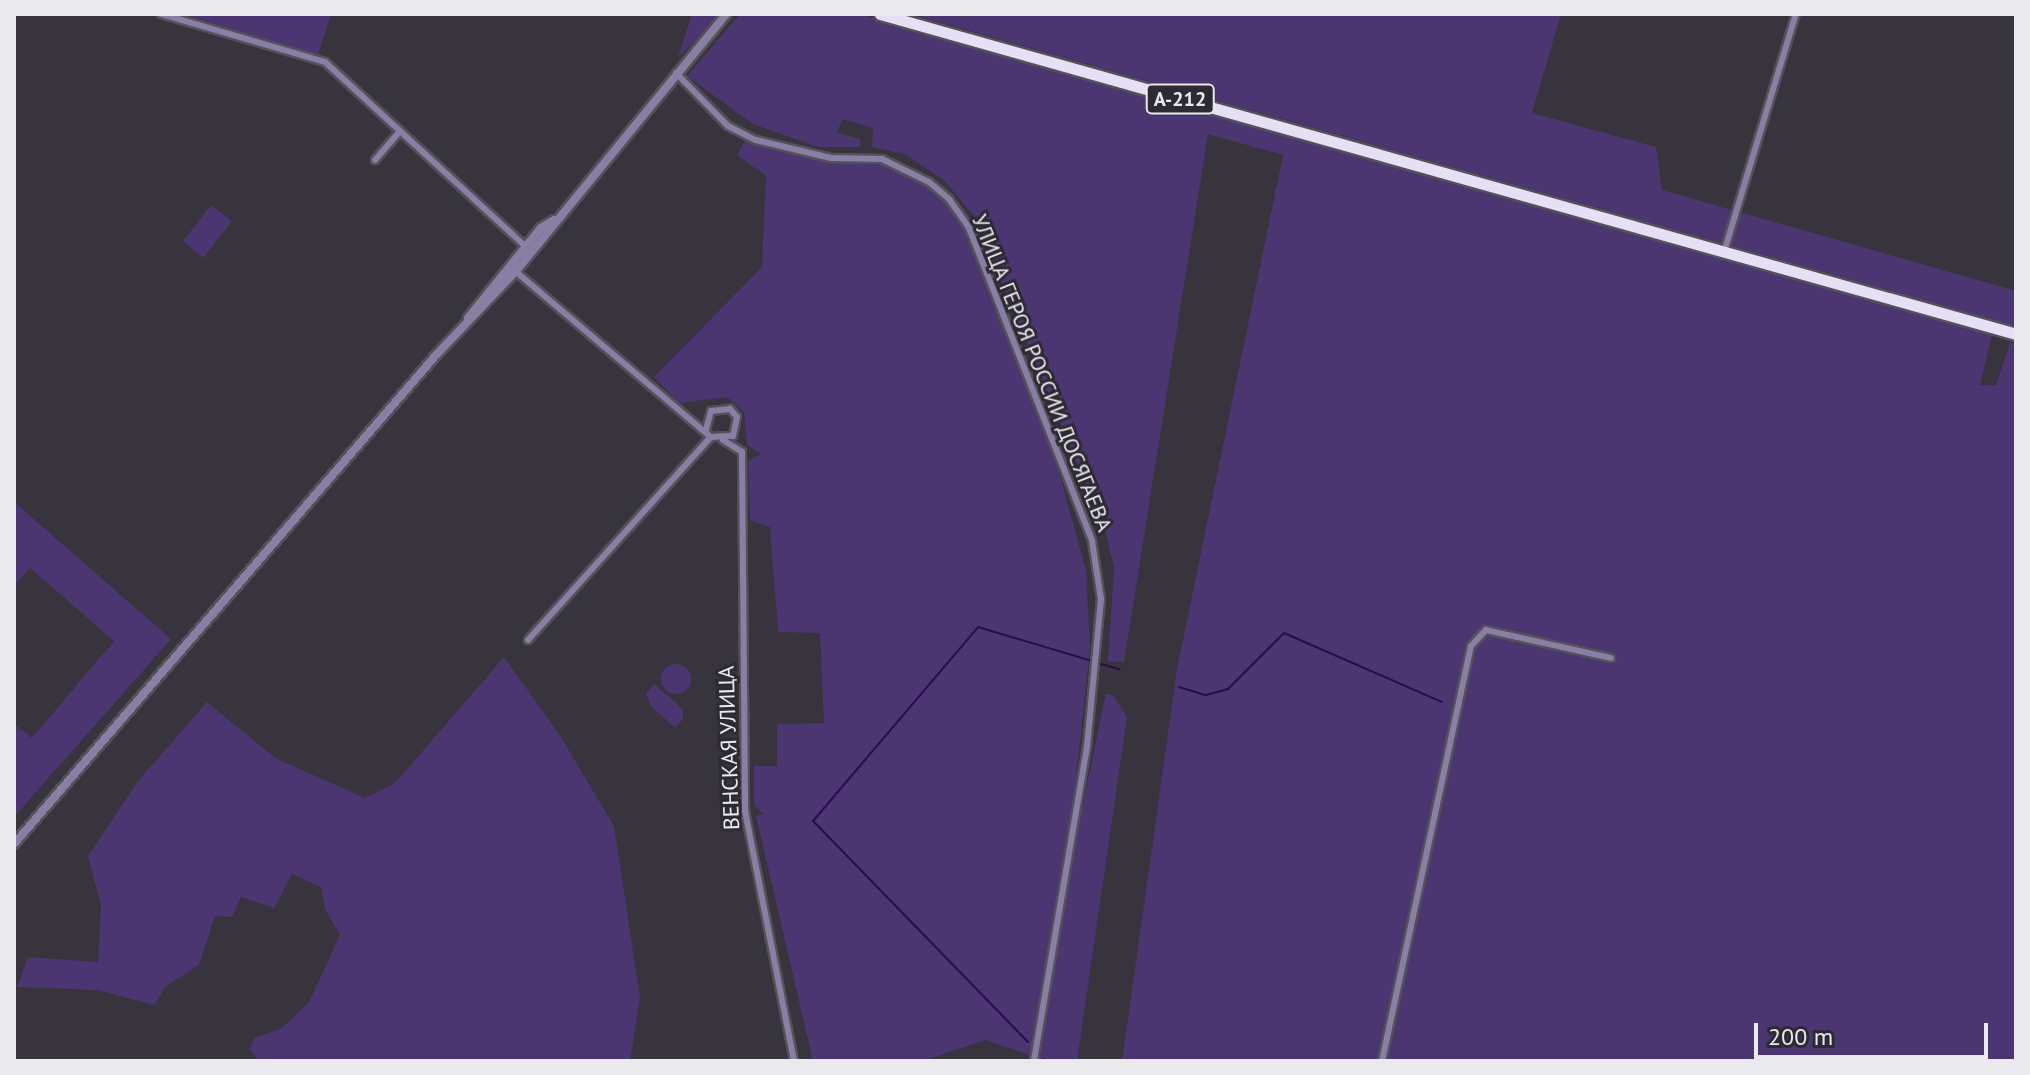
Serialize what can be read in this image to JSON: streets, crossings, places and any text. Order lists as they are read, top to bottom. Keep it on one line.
{"streets":{"highway":["А-212"],"street":["УЛИЦА ГЕРОЯ РОССИИ ДОСЯГАЕВА","ВЕНСКАЯ УЛИЦА"]},"scale_bar":"200 m"}
